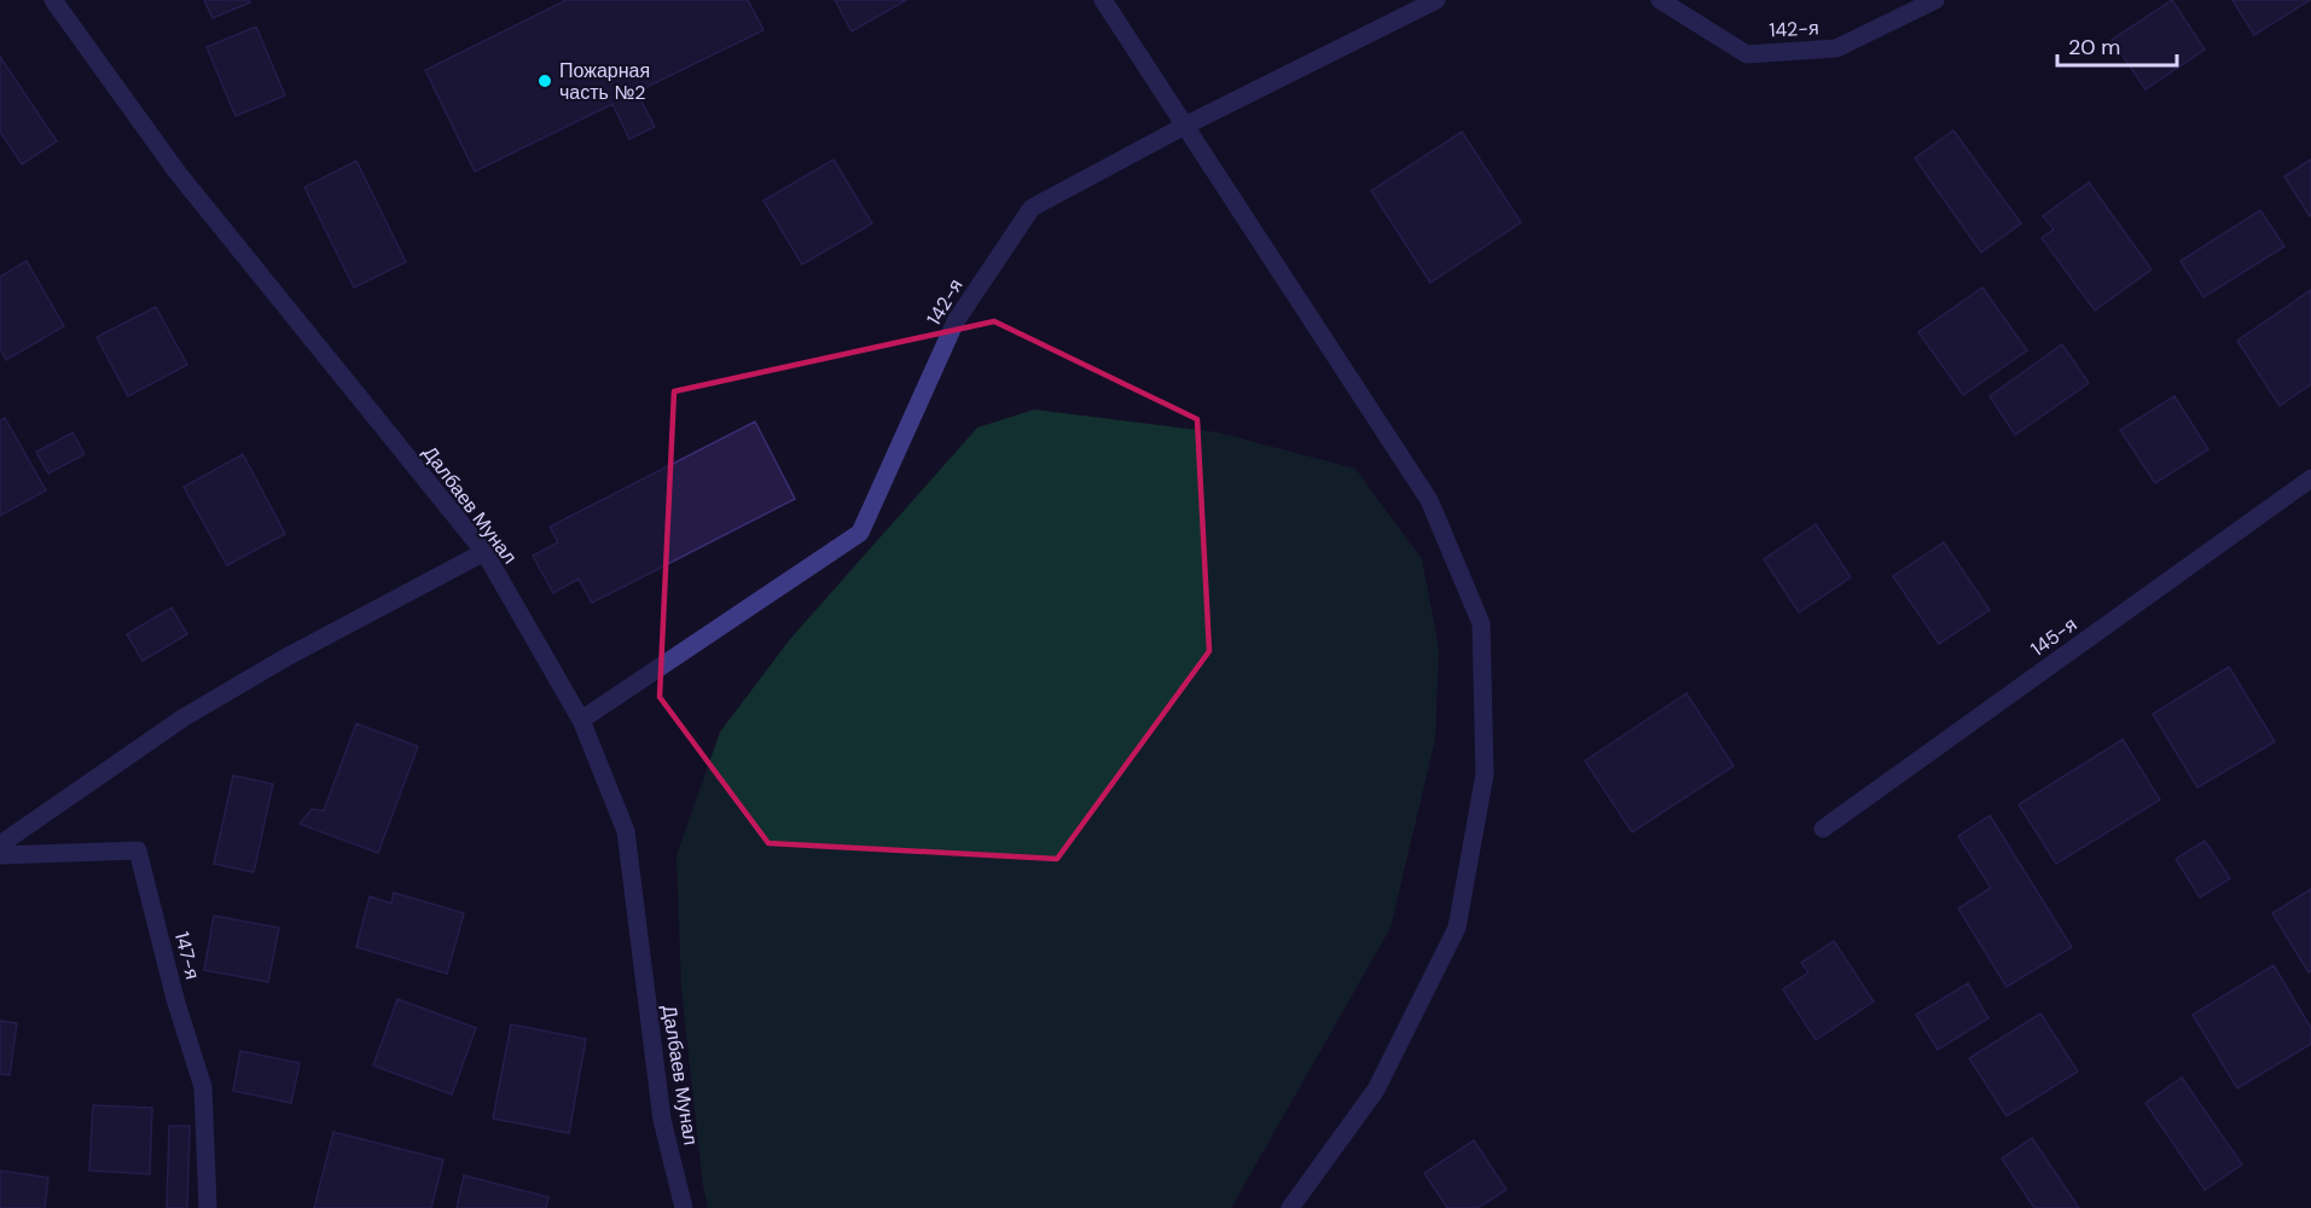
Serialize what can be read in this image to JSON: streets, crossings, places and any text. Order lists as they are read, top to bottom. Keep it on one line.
{"streets":{"street":["142-я","Далбаев Мунал","145-я","147-я"]},"crossings":[["142-я","Далбаев Мунал"]],"places":["Пожарная часть №2"],"scale_bar":"20 m"}
